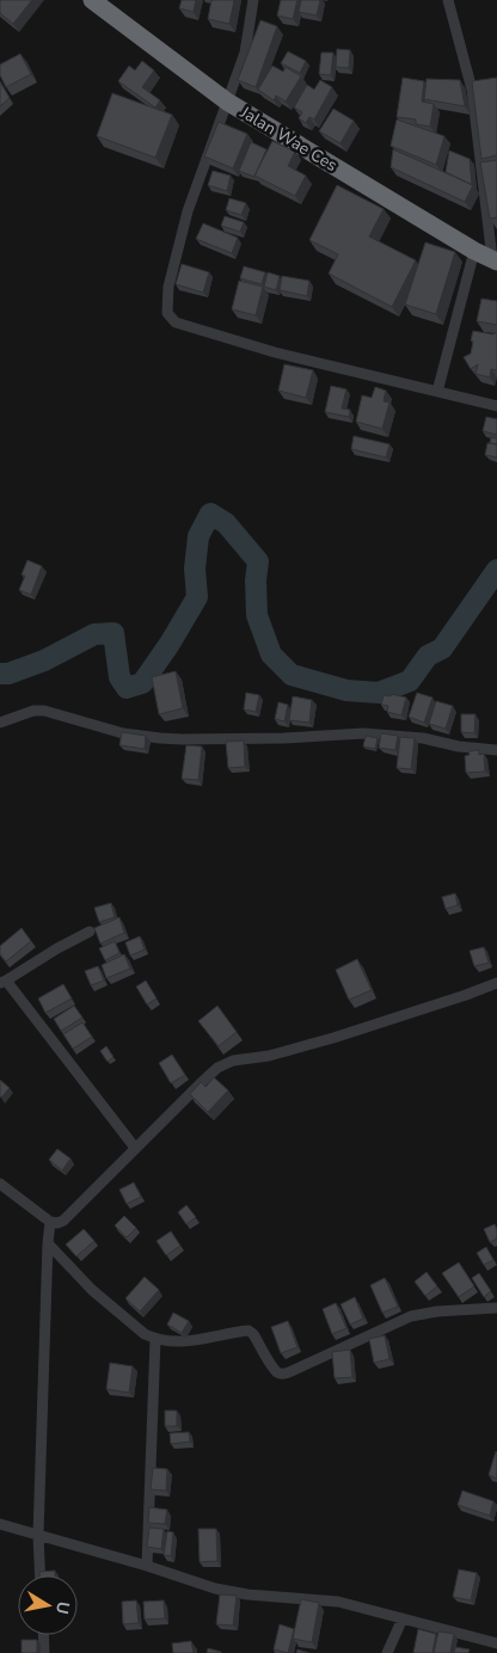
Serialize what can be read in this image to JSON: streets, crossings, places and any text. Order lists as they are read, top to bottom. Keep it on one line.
{"streets":{"highway":["Jalan Wae Ces"]},"north":"right"}
